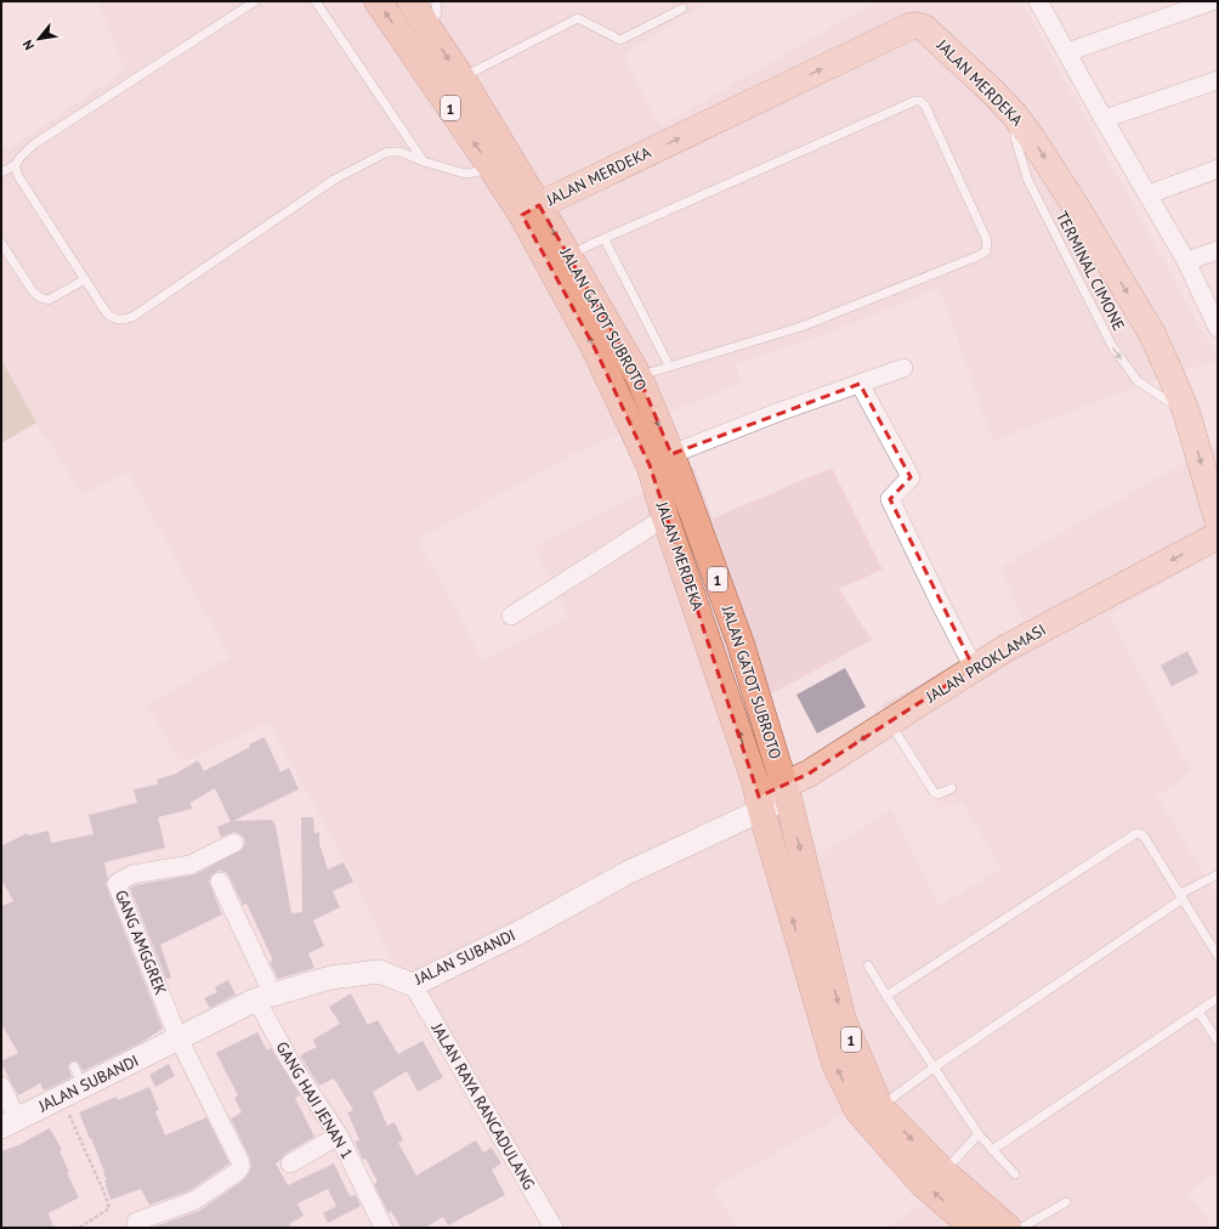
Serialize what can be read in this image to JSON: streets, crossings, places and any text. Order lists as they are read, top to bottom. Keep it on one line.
{"streets":{"highway":["JALAN MERDEKA","1","JALAN GATOT SUBROTO"],"main road":["JALAN PROKLAMASI"],"street":["GANG AMGGREK","JALAN SUBANDI","GANG HAJI JENAN 1","JALAN RAYA RANCADULANG"],"lane":["TERMINAL CIMONE"]},"crossings":[["JALAN MERDEKA","TERMINAL CIMONE"],["JALAN MERDEKA","JALAN GATOT SUBROTO"],["JALAN GATOT SUBROTO","JALAN PROKLAMASI"],["JALAN GATOT SUBROTO","JALAN SUBANDI"],["JALAN PROKLAMASI","JALAN SUBANDI"],["GANG AMGGREK","JALAN SUBANDI"],["JALAN SUBANDI","GANG HAJI JENAN 1"],["JALAN SUBANDI","JALAN RAYA RANCADULANG"]],"one_way":["TERMINAL CIMONE","JALAN PROKLAMASI"],"north":"bottom left"}
